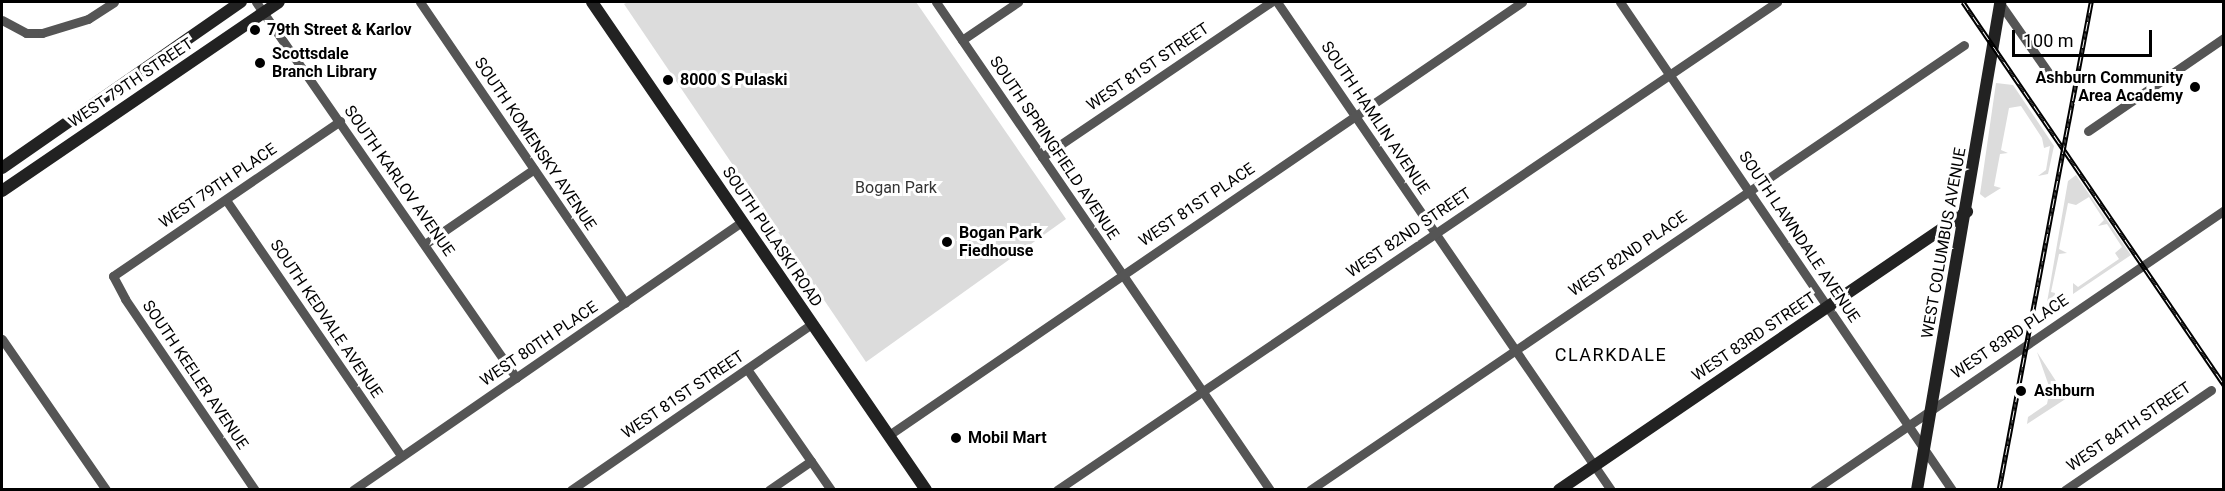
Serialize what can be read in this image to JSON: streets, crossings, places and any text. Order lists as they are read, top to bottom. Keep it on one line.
{"streets":{"main road":["WEST 79TH STREET","SOUTH PULASKI ROAD","WEST COLUMBUS AVENUE","WEST 83RD STREET"],"street":["WEST 81ST STREET","SOUTH HAMLIN AVENUE","SOUTH KOMENSKY AVENUE","SOUTH SPRINGFIELD AVENUE","SOUTH KARLOV AVENUE","WEST 79TH PLACE","WEST 81ST PLACE","WEST 82ND STREET","SOUTH LAWNDALE AVENUE","WEST 82ND PLACE","SOUTH KEDVALE AVENUE","WEST 83RD PLACE","WEST 80TH PLACE","SOUTH KEELER AVENUE","WEST 84TH STREET"]},"crossings":[["WEST 81ST STREET","SOUTH SPRINGFIELD AVENUE"],["WEST 81ST STREET","SOUTH PULASKI ROAD"],["WEST 79TH STREET","SOUTH KARLOV AVENUE"],["SOUTH HAMLIN AVENUE","WEST 81ST PLACE"],["SOUTH HAMLIN AVENUE","WEST 82ND STREET"],["SOUTH HAMLIN AVENUE","WEST 82ND PLACE"],["SOUTH HAMLIN AVENUE","WEST 83RD STREET"],["SOUTH KOMENSKY AVENUE","WEST 80TH PLACE"],["SOUTH SPRINGFIELD AVENUE","WEST 81ST PLACE"],["SOUTH SPRINGFIELD AVENUE","WEST 82ND STREET"],["SOUTH KARLOV AVENUE","WEST 79TH PLACE"],["SOUTH KARLOV AVENUE","WEST 80TH PLACE"],["WEST 79TH PLACE","SOUTH KEDVALE AVENUE"],["WEST 79TH PLACE","SOUTH KEELER AVENUE"],["WEST 81ST PLACE","SOUTH PULASKI ROAD"],["WEST 82ND STREET","SOUTH LAWNDALE AVENUE"],["SOUTH PULASKI ROAD","WEST 80TH PLACE"],["SOUTH LAWNDALE AVENUE","WEST COLUMBUS AVENUE"],["SOUTH LAWNDALE AVENUE","WEST 82ND PLACE"],["SOUTH LAWNDALE AVENUE","WEST 83RD STREET"],["SOUTH LAWNDALE AVENUE","WEST 83RD PLACE"],["WEST COLUMBUS AVENUE","WEST 83RD STREET"],["WEST COLUMBUS AVENUE","WEST 83RD PLACE"],["SOUTH KEDVALE AVENUE","WEST 80TH PLACE"]],"districts":["CLARKDALE"],"parks":["Bogan Park"],"places":["79th Street & Karlov","Scottsdale Branch Library","8000 S Pulaski","Ashburn Community Area Academy","Bogan Park Fiedhouse","Ashburn","Mobil Mart"],"scale_bar":"100 m"}
